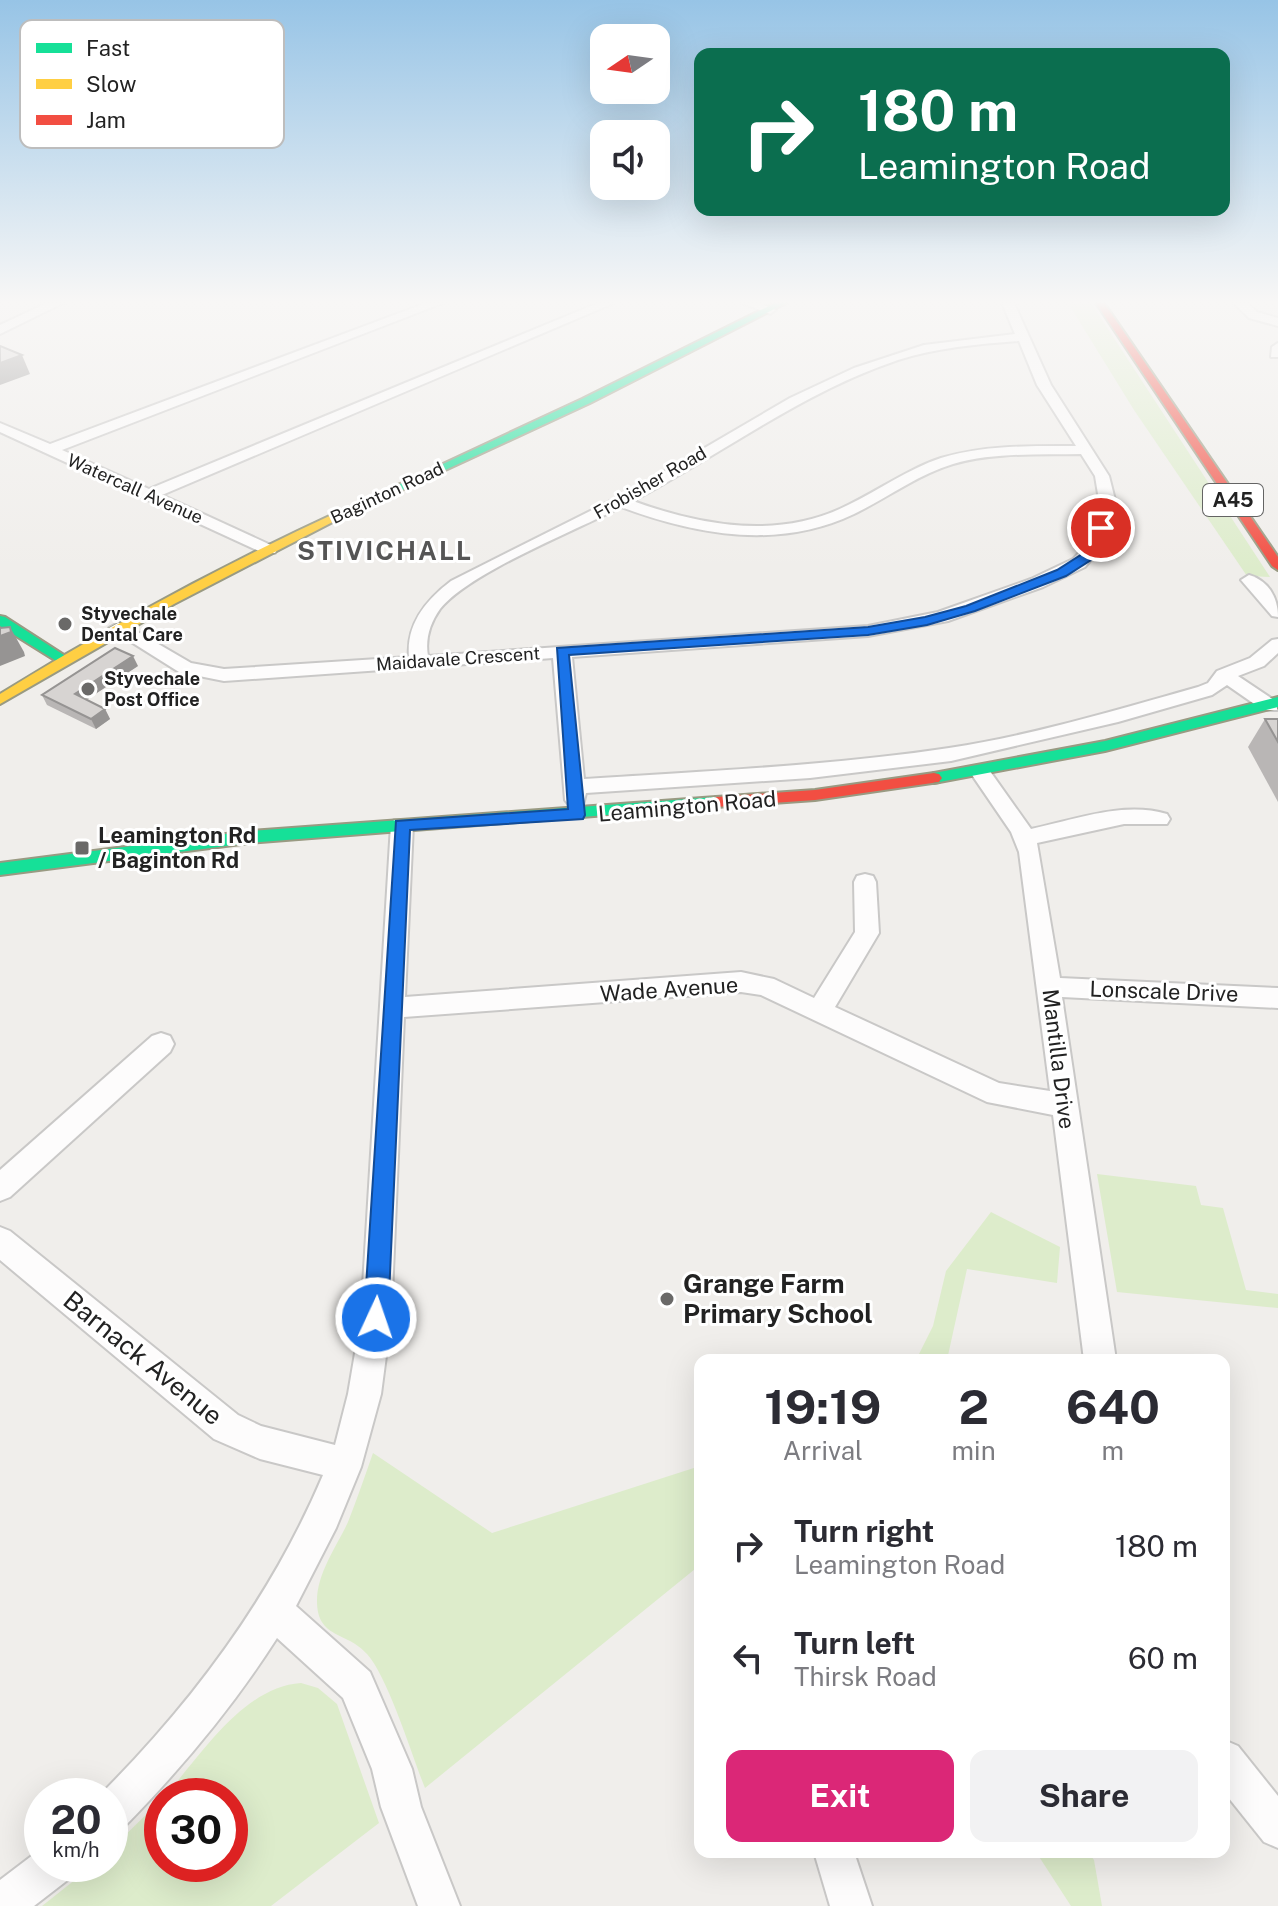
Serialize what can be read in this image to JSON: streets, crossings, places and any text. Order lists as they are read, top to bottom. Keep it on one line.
{"streets":{"main road":["Baginton Road","A45","Leamington Road"],"street":["Frobisher Road","Watercall Avenue","Maidavale Crescent","Wade Avenue","Lonscale Drive","Mantilla Drive","Barnack Avenue"]},"crossings":[["Frobisher Road","Maidavale Crescent"],["Watercall Avenue","Baginton Road"],["Baginton Road","Maidavale Crescent"],["Leamington Road","Mantilla Drive"],["Wade Avenue","Mantilla Drive"],["Lonscale Drive","Mantilla Drive"]],"districts":["STIVICHALL"],"places":{"other":["Styvechale Dental Care","Styvechale Post Office","Grange Farm Primary School"],"transit":["Leamington Rd / Baginton Rd"]},"legend":["Fast","Slow","Jam"],"north":"left","page":{"turn":["180 m","Leamington Road"],"eta":["19:19","Arrival","2","min","640","m"],"list":[{"name":"Turn right","note":"Leamington Road","value":"180 m"},{"name":"Turn left","note":"Thirsk Road","value":"60 m"}],"buttons":["Exit","Share"],"speed":"20 km/h","limit":"30"}}
